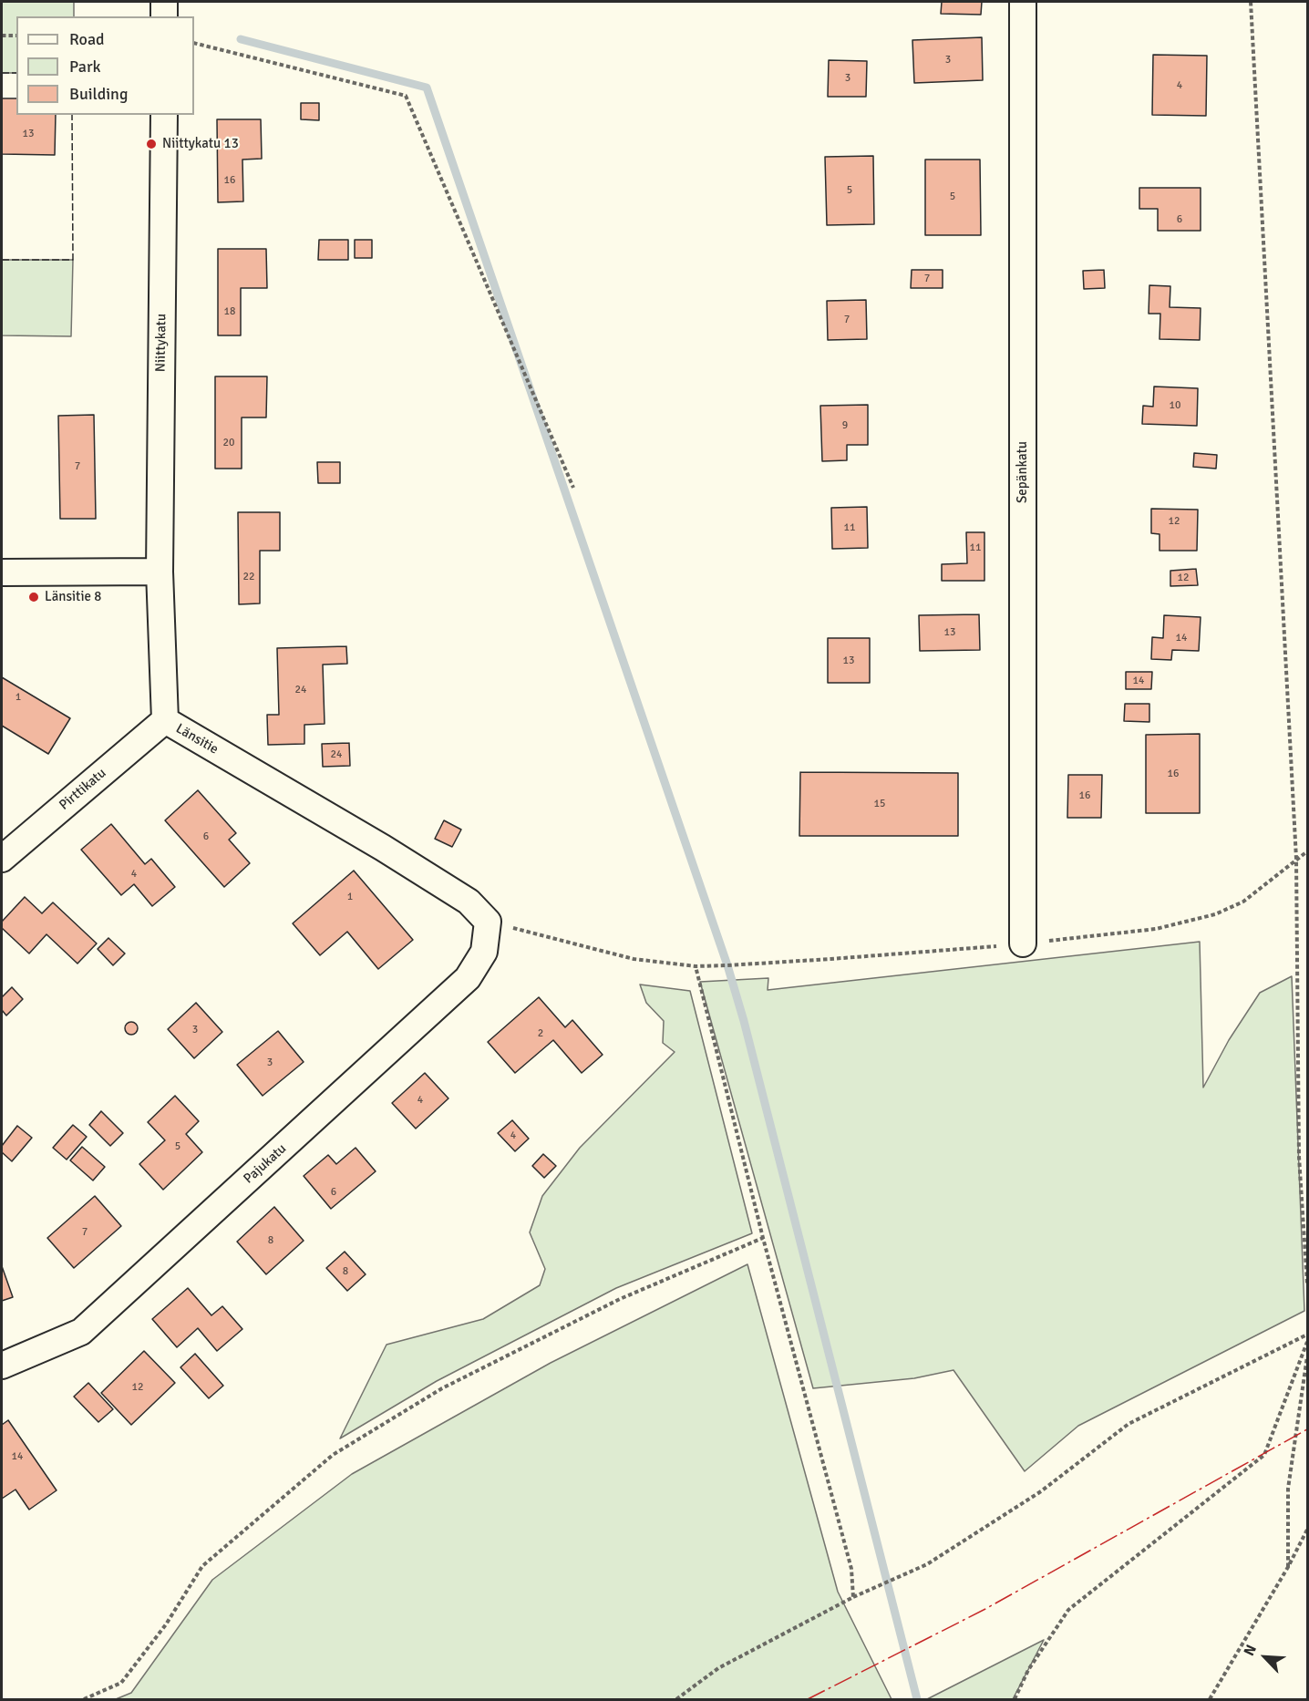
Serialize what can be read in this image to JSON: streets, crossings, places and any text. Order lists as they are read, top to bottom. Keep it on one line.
{"streets":{"street":["Niittykatu","Sepänkatu","Länsitie","Pirttikatu","Pajukatu"]},"crossings":[["Niittykatu","Länsitie"],["Länsitie","Pirttikatu"],["Länsitie","Pajukatu"]],"places":["Niittykatu 13","Länsitie 8"],"house_numbers":["3","3","4","13","16","5","5","6","7","18","7","10","9","20","7","12","11","11","22","12","13","14","13","14","24","1","24","16","16","15","6","4","1","3","2","3","4","4","5","6","7","8","8","12","14"],"legend":["Road","Park","Building"],"north":"top left"}
